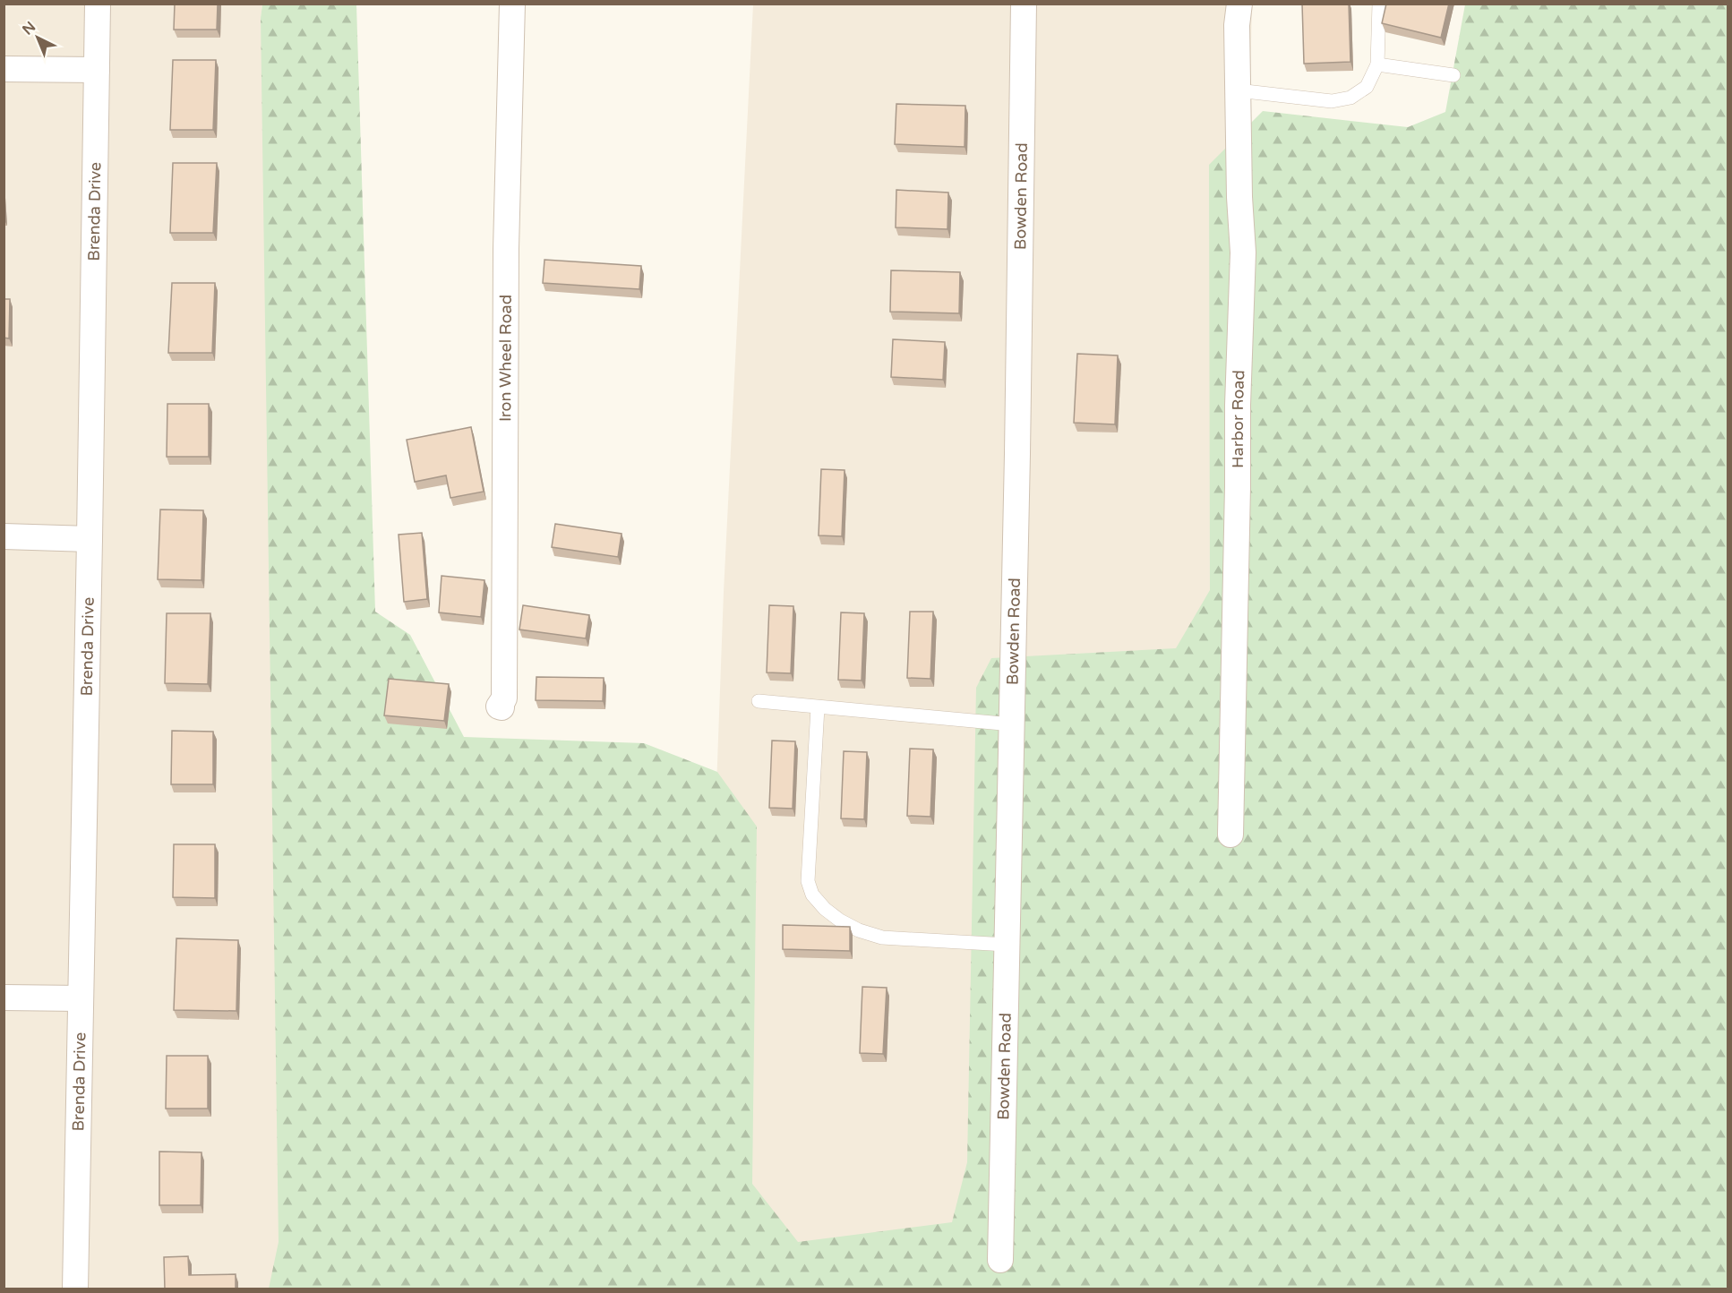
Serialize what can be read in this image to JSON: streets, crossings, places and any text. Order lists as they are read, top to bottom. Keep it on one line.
{"streets":{"street":["Bowden Road","Brenda Drive","Iron Wheel Road","Harbor Road"]},"north":"top left"}
